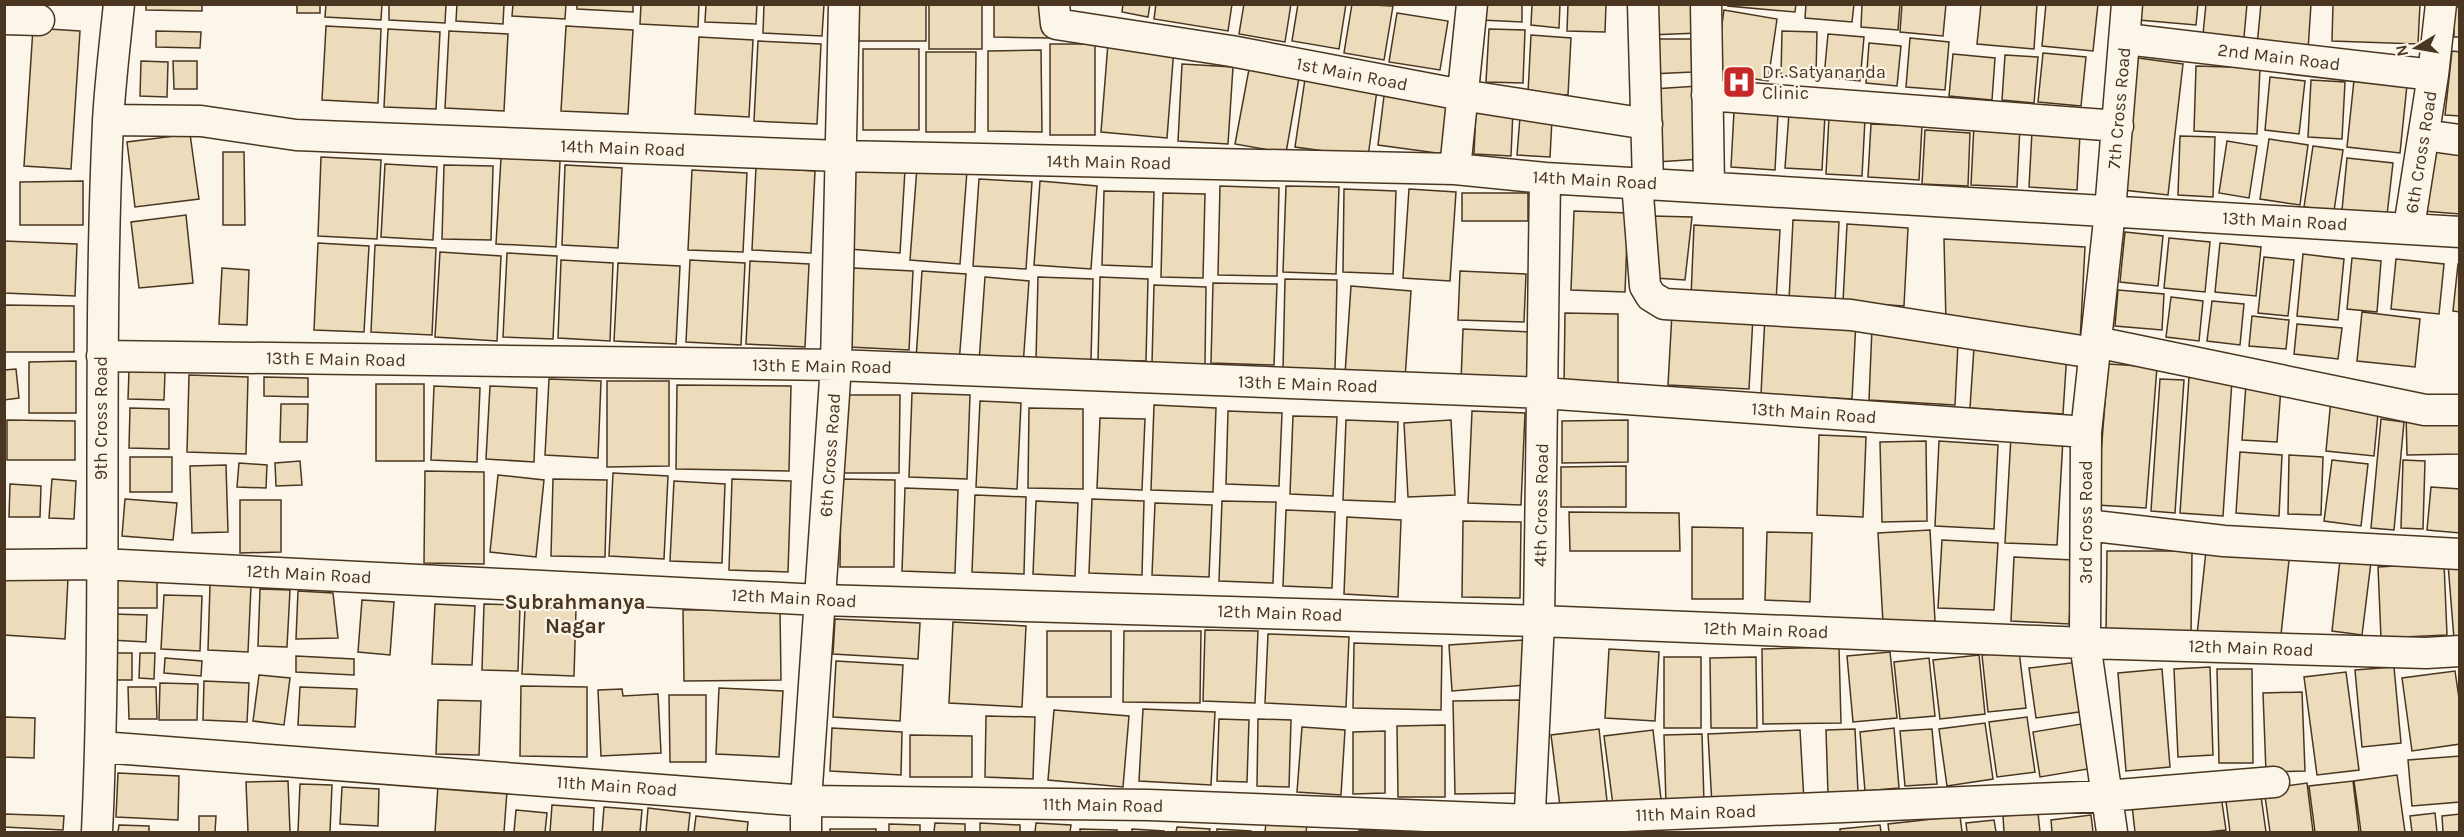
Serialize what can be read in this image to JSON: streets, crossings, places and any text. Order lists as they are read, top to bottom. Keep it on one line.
{"streets":{"street":["2nd Main Road","1st Main Road","7th Cross Road","14th Main Road","6th Cross Road","13th Main Road","13th E Main Road","9th Cross Road","4th Cross Road","3rd Cross Road","12th Main Road","11th Main Road"]},"crossings":[["2nd Main Road","7th Cross Road"],["2nd Main Road","6th Cross Road"],["7th Cross Road","14th Main Road"],["7th Cross Road","13th Main Road"],["7th Cross Road","3rd Cross Road"],["14th Main Road","6th Cross Road"],["14th Main Road","13th Main Road"],["14th Main Road","9th Cross Road"],["14th Main Road","4th Cross Road"],["14th Main Road","3rd Cross Road"],["6th Cross Road","13th Main Road"],["6th Cross Road","13th E Main Road"],["6th Cross Road","12th Main Road"],["6th Cross Road","11th Main Road"],["13th Main Road","13th E Main Road"],["13th Main Road","4th Cross Road"],["13th Main Road","3rd Cross Road"],["13th E Main Road","9th Cross Road"],["13th E Main Road","4th Cross Road"],["9th Cross Road","12th Main Road"],["9th Cross Road","11th Main Road"],["4th Cross Road","12th Main Road"],["4th Cross Road","11th Main Road"],["3rd Cross Road","12th Main Road"],["3rd Cross Road","11th Main Road"]],"districts":["Subrahmanya Nagar"],"places":{"hospital":["Dr. Satyananda Clinic"]},"north":"left"}
